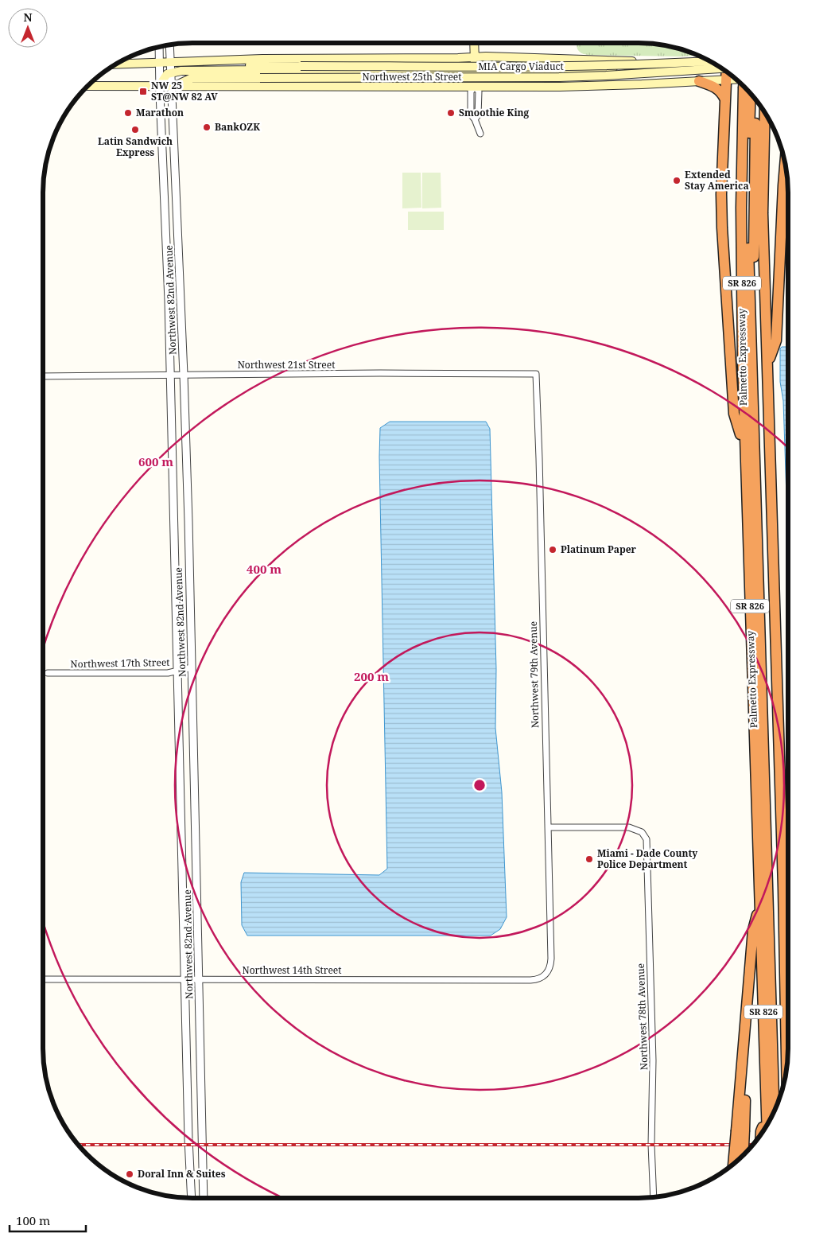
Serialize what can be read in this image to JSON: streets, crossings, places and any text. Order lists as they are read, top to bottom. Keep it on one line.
{"streets":{"highway":["SR 826","Palmetto Expressway"],"main road":["MIA Cargo Viaduct","Northwest 25th Street"],"street":["Northwest 82nd Avenue","Northwest 21st Street","Northwest 17th Street","Northwest 79th Avenue","Northwest 14th Street","Northwest 78th Avenue"]},"crossings":[["MIA Cargo Viaduct","Northwest 25th Street"],["MIA Cargo Viaduct","Northwest 82nd Avenue"],["Northwest 25th Street","Northwest 82nd Avenue"],["Northwest 82nd Avenue","Northwest 21st Street"],["Northwest 82nd Avenue","Northwest 17th Street"],["Northwest 82nd Avenue","Northwest 14th Street"],["Northwest 21st Street","Northwest 79th Avenue"],["Northwest 79th Avenue","Northwest 14th Street"],["Northwest 79th Avenue","Northwest 78th Avenue"]],"places":{"transit":["NW 25 ST@NW 82 AV"],"other":["Marathon","Smoothie King","BankOZK","Latin Sandwich Express","Extended Stay America","Platinum Paper","Miami - Dade County Police Department","Doral Inn & Suites"]},"scale_bar":"100 m","north":"top","rings":["600 m","400 m","200 m"]}
